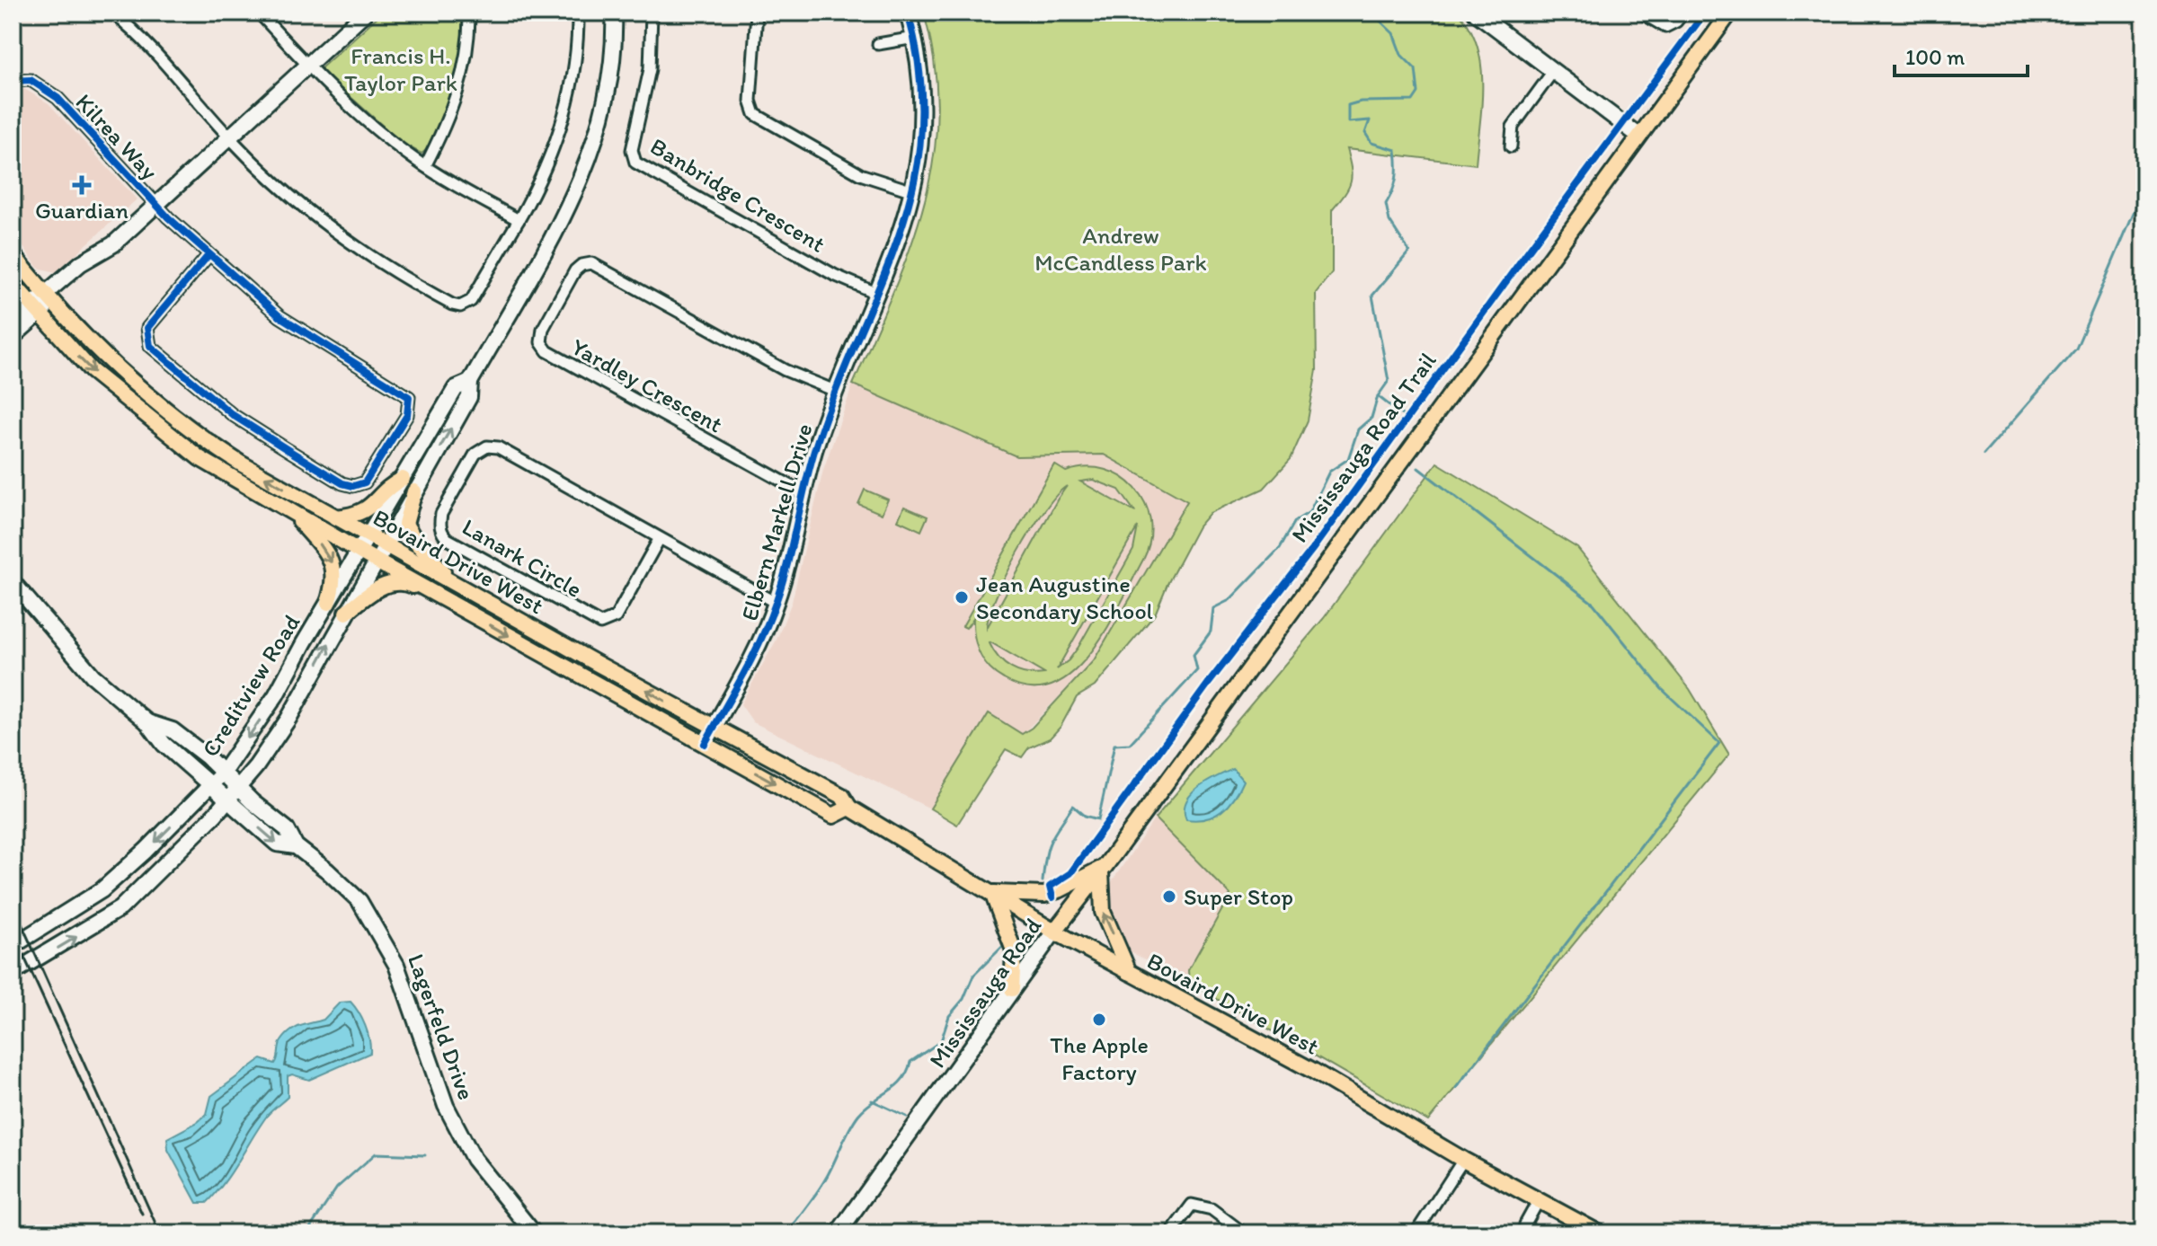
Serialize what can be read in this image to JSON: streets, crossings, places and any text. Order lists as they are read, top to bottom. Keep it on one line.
{"streets":{"main road":["Bovaird Drive West","Mississauga Road"],"street":["Kilrea Way","Banbridge Crescent","Yardley Crescent","Elbern Markell Drive","Lanark Circle","Creditview Road","Lagerfeld Drive"],"cycle path":["Mississauga Road Trail"]},"crossings":[["Banbridge Crescent","Elbern Markell Drive"],["Yardley Crescent","Elbern Markell Drive"],["Elbern Markell Drive","Lanark Circle"],["Elbern Markell Drive","Bovaird Drive West"],["Bovaird Drive West","Creditview Road"],["Bovaird Drive West","Mississauga Road"],["Creditview Road","Lagerfeld Drive"]],"parks":["Francis H. Taylor Park","Andrew McCandless Park"],"places":{"health":["Guardian"],"other":["Jean Augustine Secondary School","Super Stop","The Apple Factory"]},"scale_bar":"100 m"}
